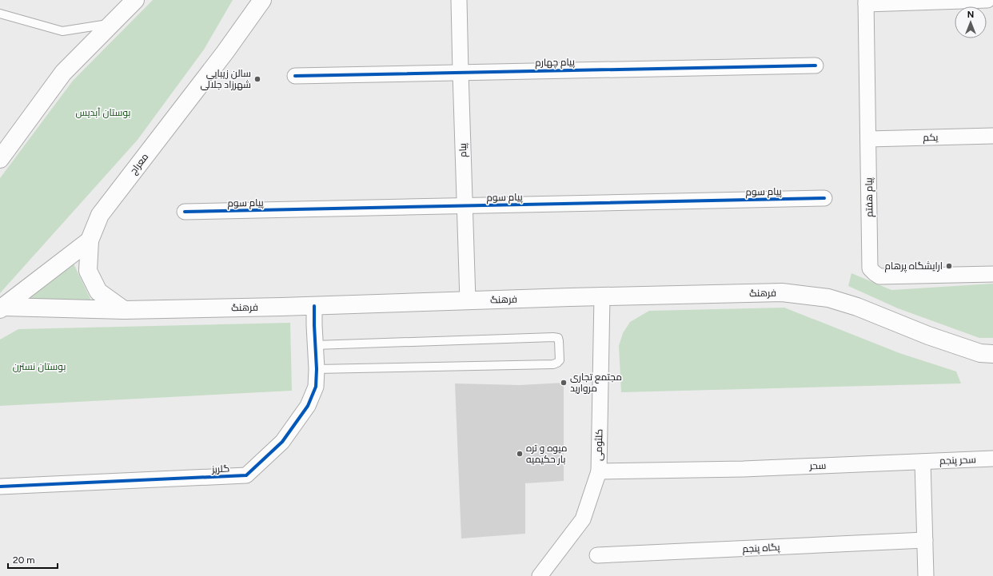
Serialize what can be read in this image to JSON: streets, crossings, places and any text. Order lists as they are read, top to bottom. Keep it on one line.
{"streets":{"main road":["معراج","فرهنگ"],"street":["پیام چهارم","یکم","پیام","پیام سوم","پیام هفتم","کلثومی","سحر پنجم","سحر","گلریز","پگاه پنجم"]},"crossings":[["پیام چهارم","پیام"],["یکم","پیام هفتم"],["پیام","پیام سوم"],["پیام","فرهنگ"],["معراج","فرهنگ"],["فرهنگ","کلثومی"],["فرهنگ","گلریز"],["کلثومی","سحر"],["سحر پنجم","سحر"]],"parks":["بوستان آبدیس","بوستان نسترن"],"places":["سالن زيبايي شهرزاد جلالى","ارایشگاه پرهام","مجتمع تجاری مروارید","میوه و تره بار حکیمیه"],"scale_bar":"20 m","north":"top"}
